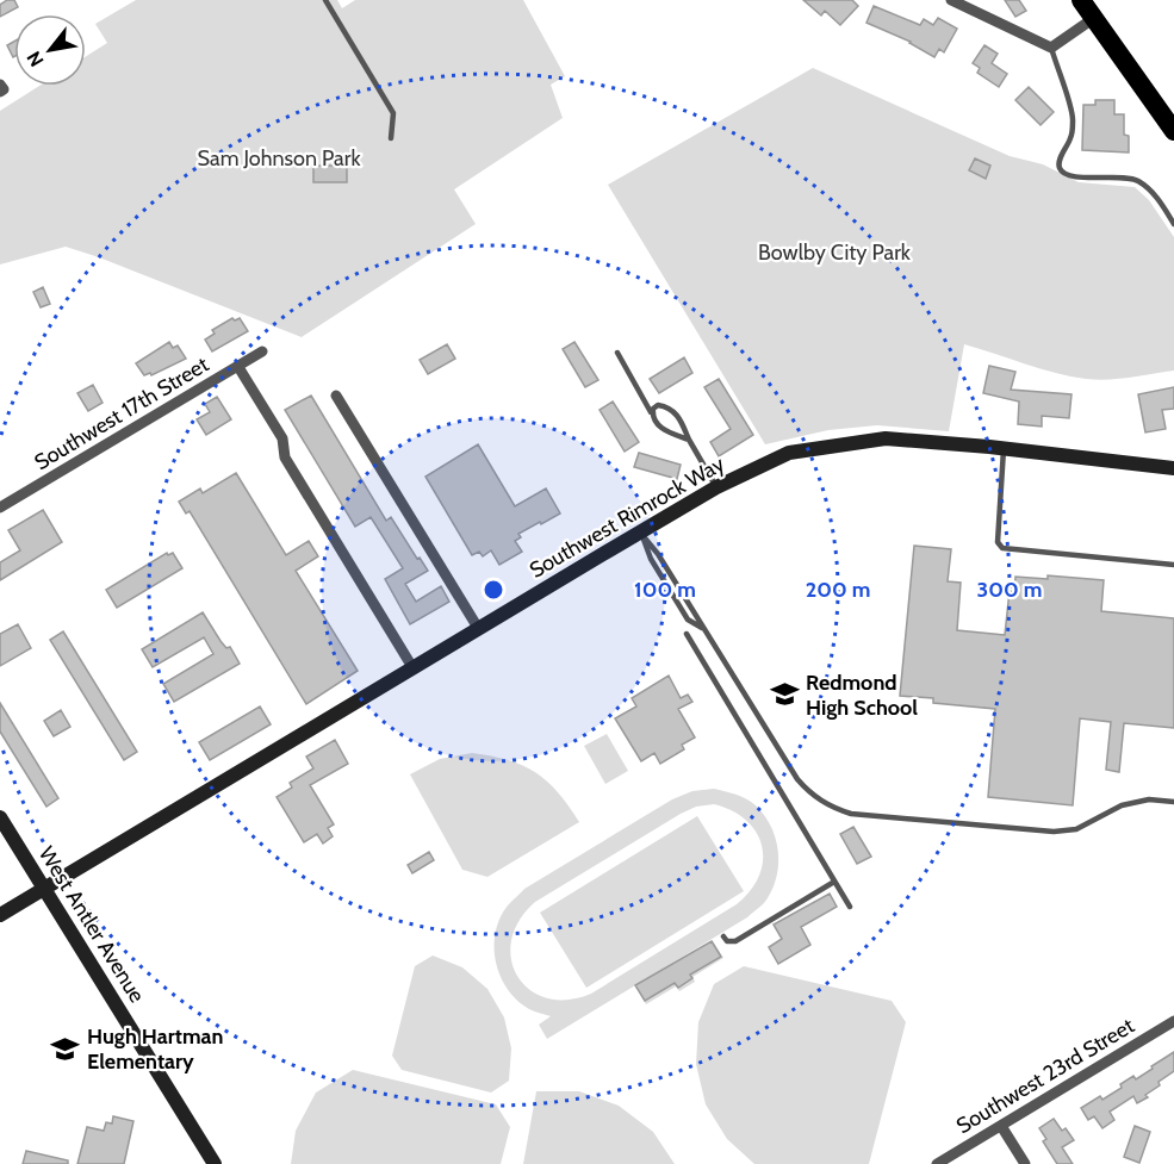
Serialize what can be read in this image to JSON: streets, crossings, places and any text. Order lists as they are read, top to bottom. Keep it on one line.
{"streets":{"main road":["Southwest Rimrock Way","West Antler Avenue"],"street":["Southwest 17th Street","Southwest 23rd Street"]},"crossings":[["Southwest Rimrock Way","West Antler Avenue"]],"parks":["Sam Johnson Park","Bowlby City Park"],"places":{"school or university":["Redmond High School","Hugh Hartman Elementary"]},"north":"bottom left","rings":["100 m","200 m","300 m"]}
